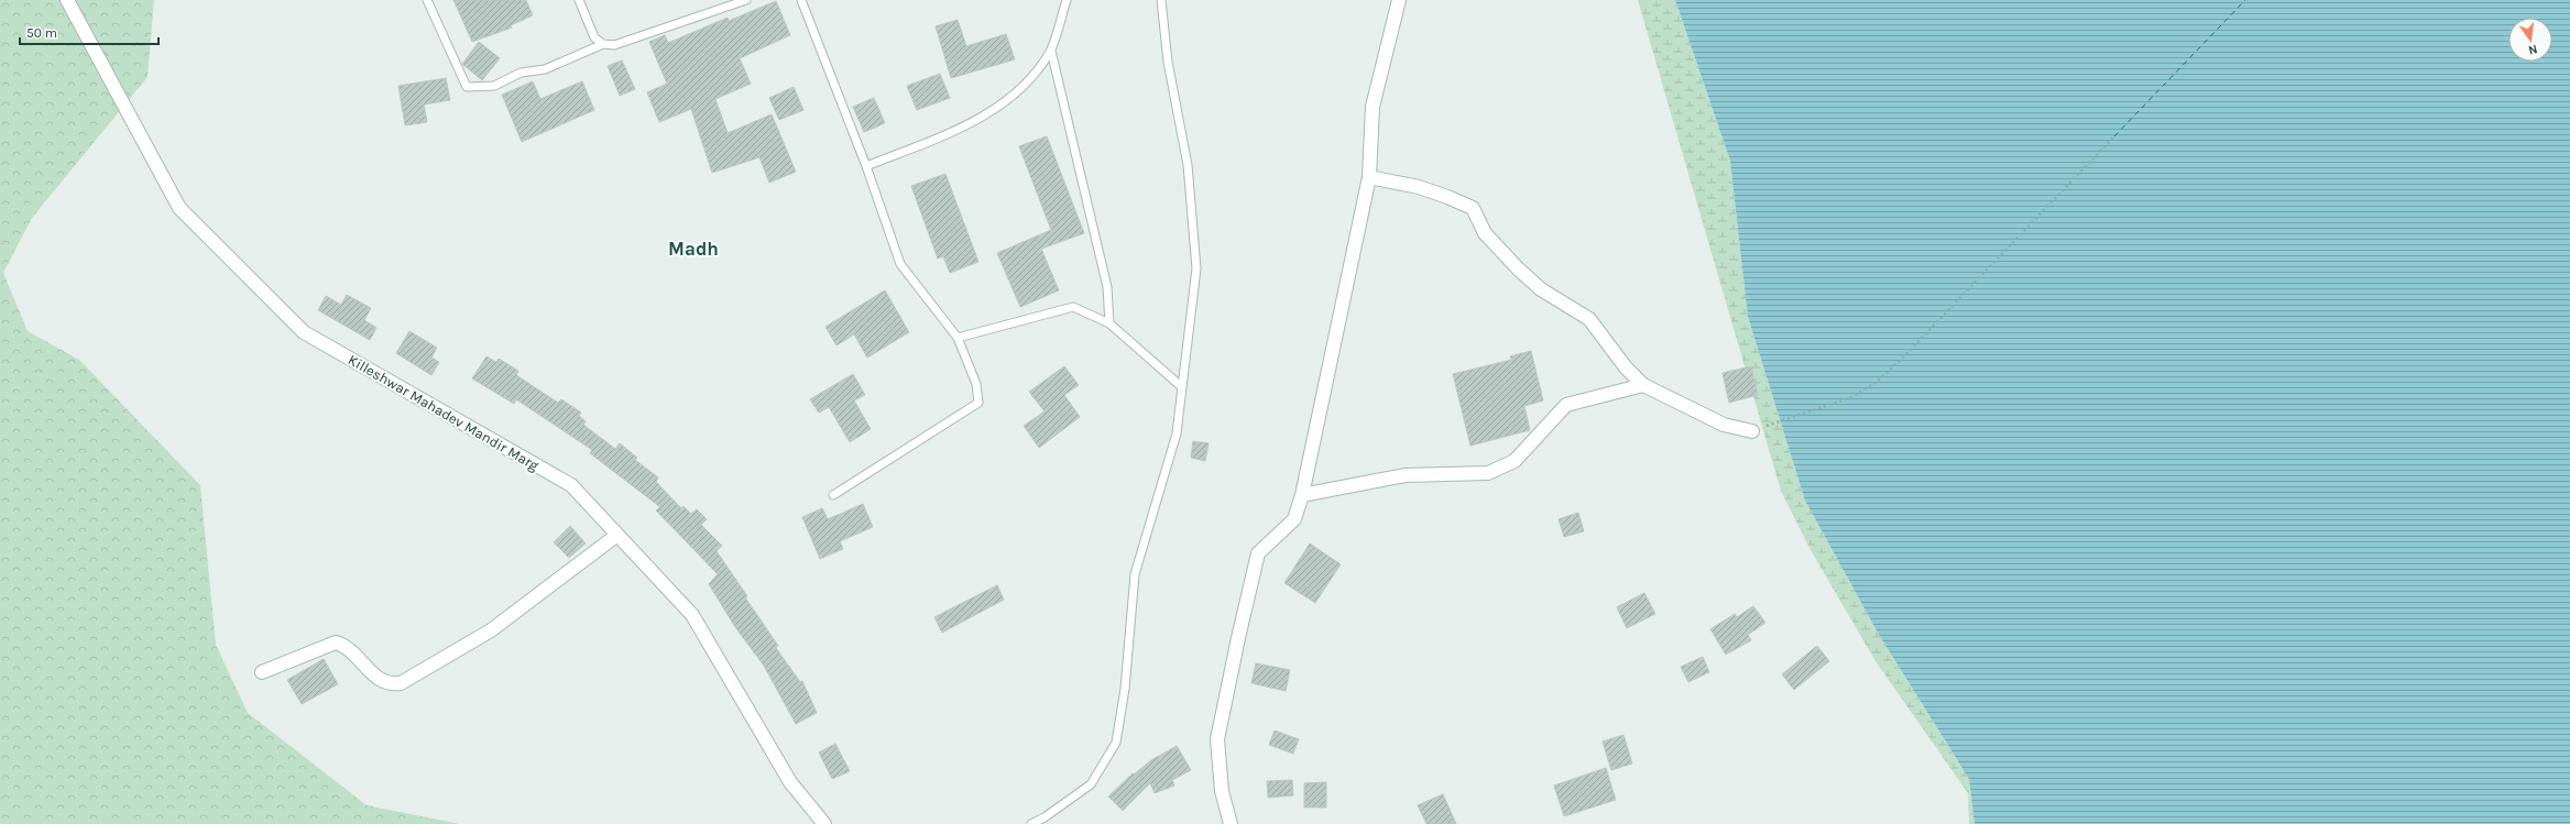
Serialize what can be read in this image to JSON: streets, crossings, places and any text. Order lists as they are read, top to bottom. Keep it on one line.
{"streets":{"street":["Killeshwar Mahadev Mandir Marg"]},"districts":["Madh"],"scale_bar":"50 m","north":"bottom"}
